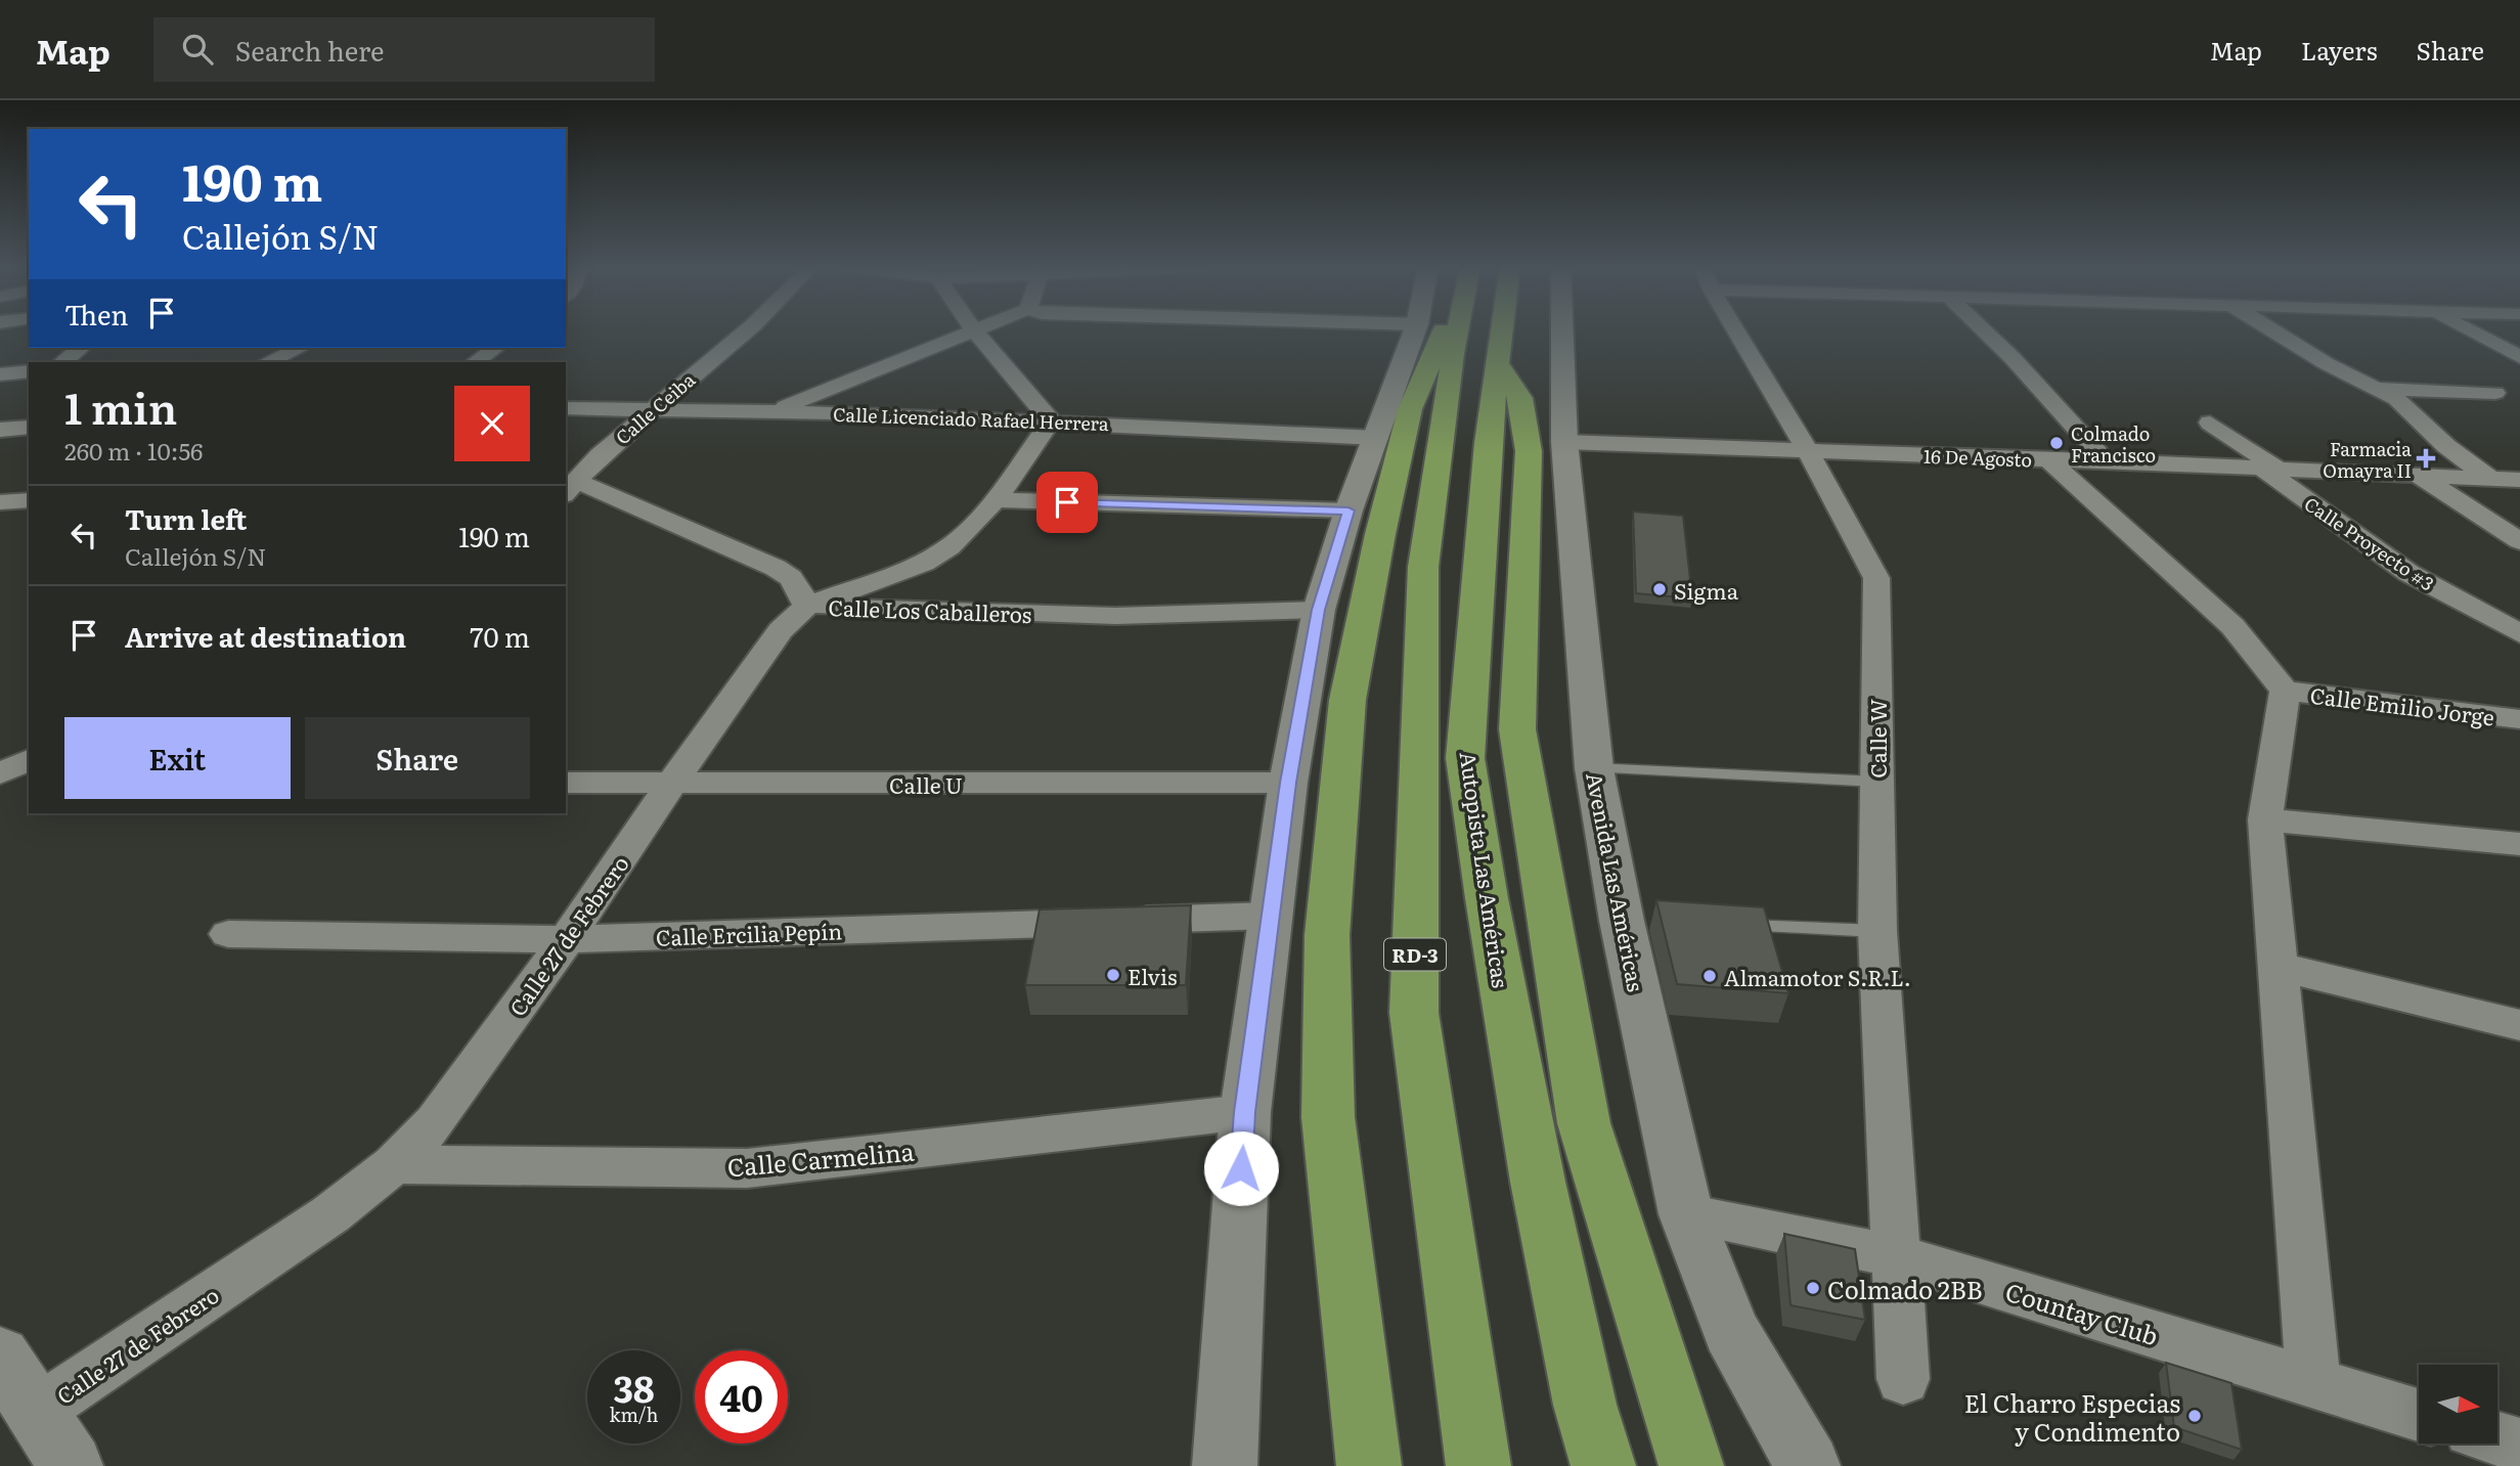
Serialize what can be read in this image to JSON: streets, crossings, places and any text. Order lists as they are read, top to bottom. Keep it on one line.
{"streets":{"highway":["Autopista Las Américas","RD-3"],"street":["Calle Ceiba","Calle Licenciado Rafael Herrera","16 De Agosto","Calle Proyecto #3","Calle Los Caballeros","Calle Emilio Jorge","Calle W","Calle U","Avenida Las Américas","Calle Ercilia Pepín","Calle 27 de Febrero","Calle Carmelina","Countay Club"]},"crossings":[["Calle Ceiba","Calle Licenciado Rafael Herrera"],["Calle Ceiba","Calle Los Caballeros"],["Calle Licenciado Rafael Herrera","Calle 27 de Febrero"],["16 De Agosto","Calle Proyecto #3"],["16 De Agosto","Calle W"],["16 De Agosto","Avenida Las Américas"],["Calle Los Caballeros","Calle 27 de Febrero"],["Calle W","Countay Club"],["Calle U","Calle 27 de Febrero"],["Avenida Las Américas","Countay Club"],["Calle Ercilia Pepín","Calle 27 de Febrero"],["Calle 27 de Febrero","Calle Carmelina"]],"places":{"other":["Colmado Francisco","Sigma","Elvis","Almamotor S.R.L.","Colmado 2BB","El Charro Especias y Condimento"],"health":["Farmacia Omayra II"]},"north":"right","page":{"header":"Map","search":"Search here","nav":["Map","Layers","Share"],"turn":["190 m","Callejón S/N"],"then":"Then","heading":["1 min","260 m · 10:56"],"list":[{"name":"Turn left","note":"Callejón S/N","value":"190 m"},{"name":"Arrive at destination","value":"70 m"}],"buttons":["Exit","Share"],"speed":"38 km/h","limit":"40"}}
